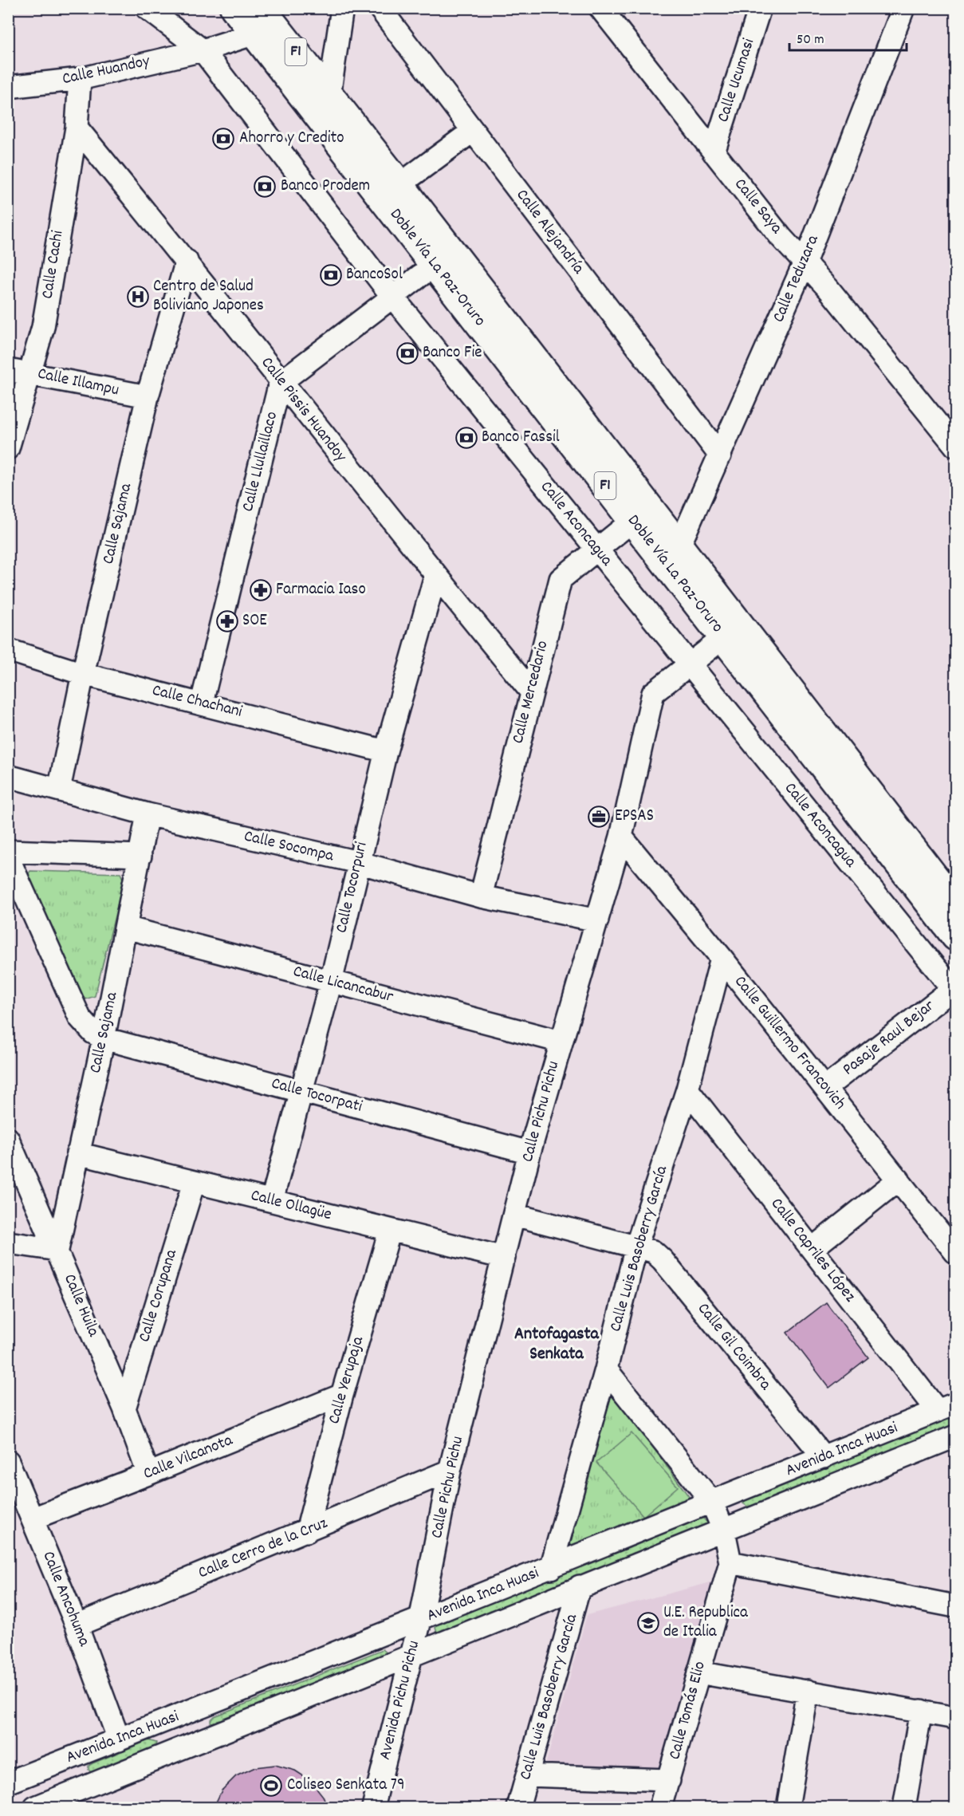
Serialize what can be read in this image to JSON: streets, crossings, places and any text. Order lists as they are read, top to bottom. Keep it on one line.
{"streets":{"highway":["F1","Doble Vía La Paz-Oruro"],"street":["Calle Huandoy","Calle Ucumasi","Calle Saya","Calle Alejandría","Calle Cachi","Calle Teduzara","Calle Illampu","Calle Pissis Huandoy","Calle Llullaillaco","Calle Sajama","Calle Aconcagua","Calle Mercedario","Calle Chachani","Calle Socompa","Calle Tocorpuri","Calle Licancabur","Pasaje Raul Bejar","Calle Guillermo Francovich","Calle Tocorpati","Calle Pichu Pichu","Calle Ollagüe","Calle Luis Basoberry García","Calle Capriles López","Calle Corupana","Calle Huila","Calle Gil Coimbra","Calle Yerupaja","Avenida Inca Huasi","Calle Vilcanota","Calle Cerro de la Cruz","Calle Ancohuma","Avenida Pichu Pichu","Calle Tomás Elio"]},"crossings":[["Calle Huandoy","Calle Cachi"],["Calle Huandoy","Doble Vía La Paz-Oruro"],["Calle Huandoy","Calle Aconcagua"],["Calle Ucumasi","Calle Saya"],["Calle Saya","Calle Teduzara"],["Calle Alejandría","Calle Teduzara"],["Calle Cachi","Calle Illampu"],["Calle Cachi","Calle Pissis Huandoy"],["Doble Vía La Paz-Oruro","Calle Teduzara"],["Doble Vía La Paz-Oruro","Calle Mercedario"],["Doble Vía La Paz-Oruro","Calle Pichu Pichu"],["Calle Illampu","Calle Sajama"],["Calle Pissis Huandoy","Calle Llullaillaco"],["Calle Pissis Huandoy","Calle Sajama"],["Calle Pissis Huandoy","Calle Mercedario"],["Calle Pissis Huandoy","Calle Tocorpuri"],["Calle Llullaillaco","Calle Chachani"],["Calle Sajama","Calle Chachani"],["Calle Sajama","Calle Socompa"],["Calle Sajama","Calle Licancabur"],["Calle Sajama","Calle Tocorpati"],["Calle Sajama","Calle Ollagüe"],["Calle Sajama","Calle Huila"],["Calle Aconcagua","Calle Mercedario"],["Calle Aconcagua","Pasaje Raul Bejar"],["Calle Aconcagua","Calle Pichu Pichu"],["Calle Mercedario","Calle Socompa"],["Calle Chachani","Calle Tocorpuri"],["Calle Socompa","Calle Tocorpuri"],["Calle Socompa","Calle Pichu Pichu"],["Calle Tocorpuri","Calle Licancabur"],["Calle Tocorpuri","Calle Tocorpati"],["Calle Tocorpuri","Calle Ollagüe"],["Calle Licancabur","Calle Pichu Pichu"],["Pasaje Raul Bejar","Calle Guillermo Francovich"],["Calle Guillermo Francovich","Calle Pichu Pichu"],["Calle Guillermo Francovich","Calle Luis Basoberry García"],["Calle Tocorpati","Calle Pichu Pichu"],["Calle Pichu Pichu","Calle Ollagüe"],["Calle Pichu Pichu","Calle Gil Coimbra"],["Calle Pichu Pichu","Avenida Inca Huasi"],["Calle Pichu Pichu","Calle Cerro de la Cruz"],["Calle Pichu Pichu","Avenida Pichu Pichu"],["Calle Ollagüe","Calle Corupana"],["Calle Ollagüe","Calle Yerupaja"],["Calle Luis Basoberry García","Calle Capriles López"],["Calle Luis Basoberry García","Calle Gil Coimbra"],["Calle Luis Basoberry García","Avenida Inca Huasi"],["Calle Luis Basoberry García","Calle Tomás Elio"],["Calle Capriles López","Avenida Inca Huasi"],["Calle Corupana","Calle Huila"],["Calle Huila","Calle Vilcanota"],["Calle Gil Coimbra","Avenida Inca Huasi"],["Calle Yerupaja","Calle Vilcanota"],["Calle Yerupaja","Calle Cerro de la Cruz"],["Avenida Inca Huasi","Calle Ancohuma"],["Avenida Inca Huasi","Avenida Pichu Pichu"],["Avenida Inca Huasi","Calle Tomás Elio"],["Calle Vilcanota","Calle Ancohuma"],["Calle Cerro de la Cruz","Calle Ancohuma"]],"districts":["Antofagasta Senkata"],"places":{"bank":["Ahorro y Credito","Banco Prodem","BancoSol","Banco Fie","Banco Fassil"],"hospital":["Centro de Salud Boliviano Japones"],"pharmacy":["Farmacia Iaso","SOE"],"office":["EPSAS"],"school or university":["U.E. Republica de Italia"],"sports":["Coliseo Senkata 79"]},"scale_bar":"50 m"}
